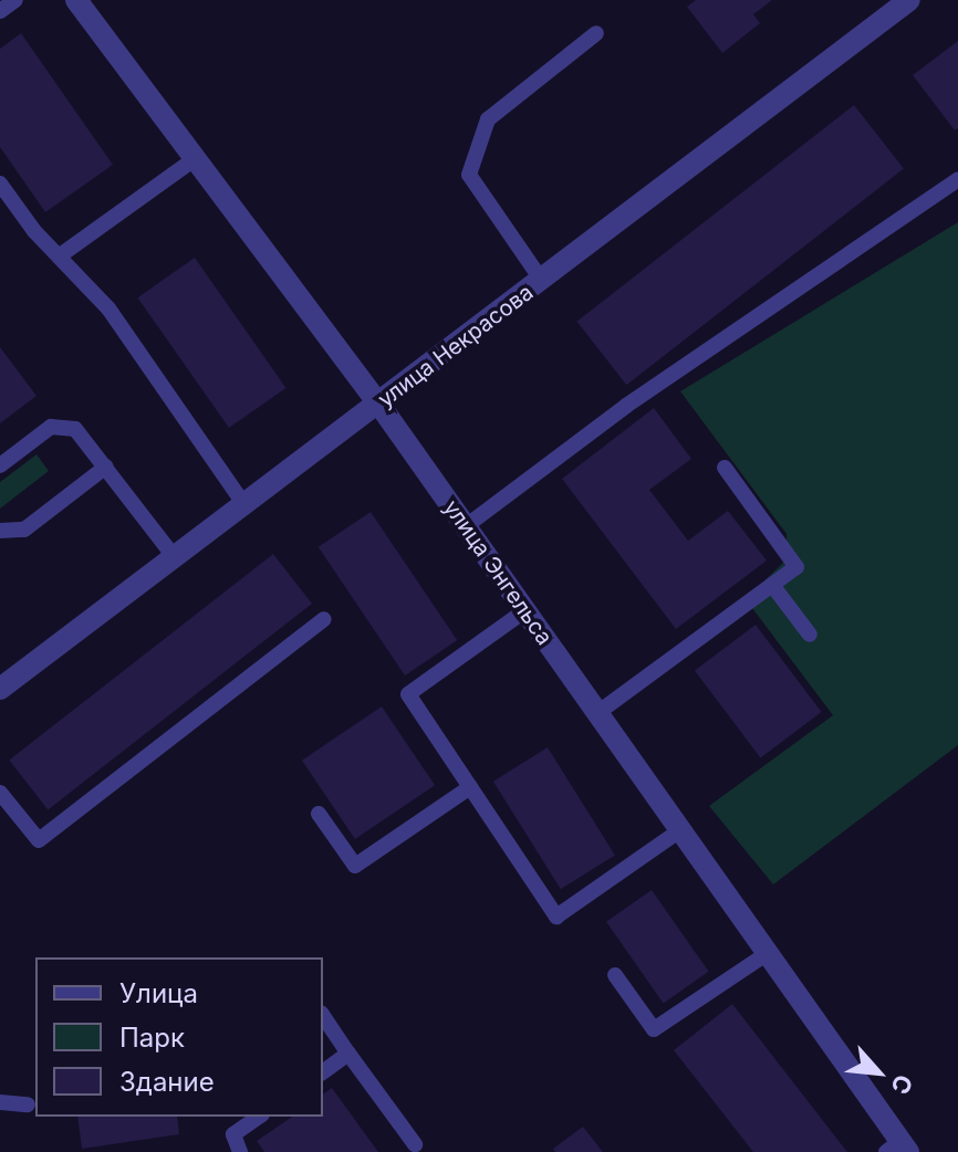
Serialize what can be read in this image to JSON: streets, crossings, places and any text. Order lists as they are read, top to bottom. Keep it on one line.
{"streets":{"street":["улица Некрасова","улица Энгельса"]},"crossings":[["улица Некрасова","улица Энгельса"]],"legend":["Улица","Парк","Здание"],"north":"bottom right"}
